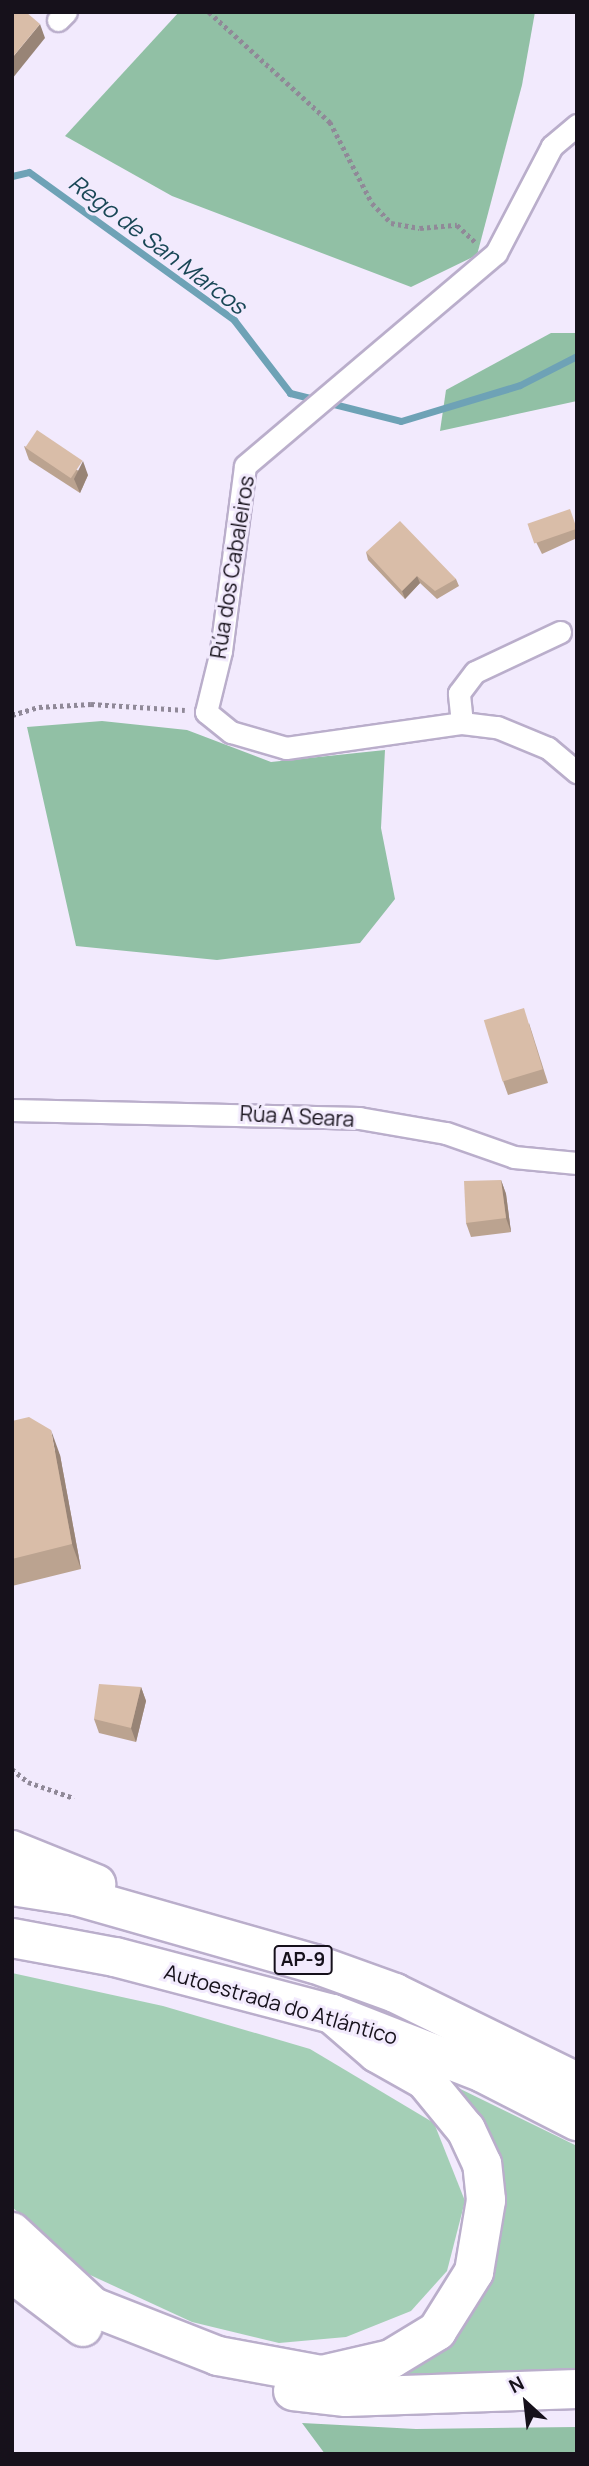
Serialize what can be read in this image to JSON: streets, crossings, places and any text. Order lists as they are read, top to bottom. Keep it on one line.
{"streets":{"highway":["AP-9","Autoestrada do Atlántico"],"street":["Rúa dos Cabaleiros","Rúa A Seara"]},"water":["Rego de San Marcos"],"north":"top left"}
